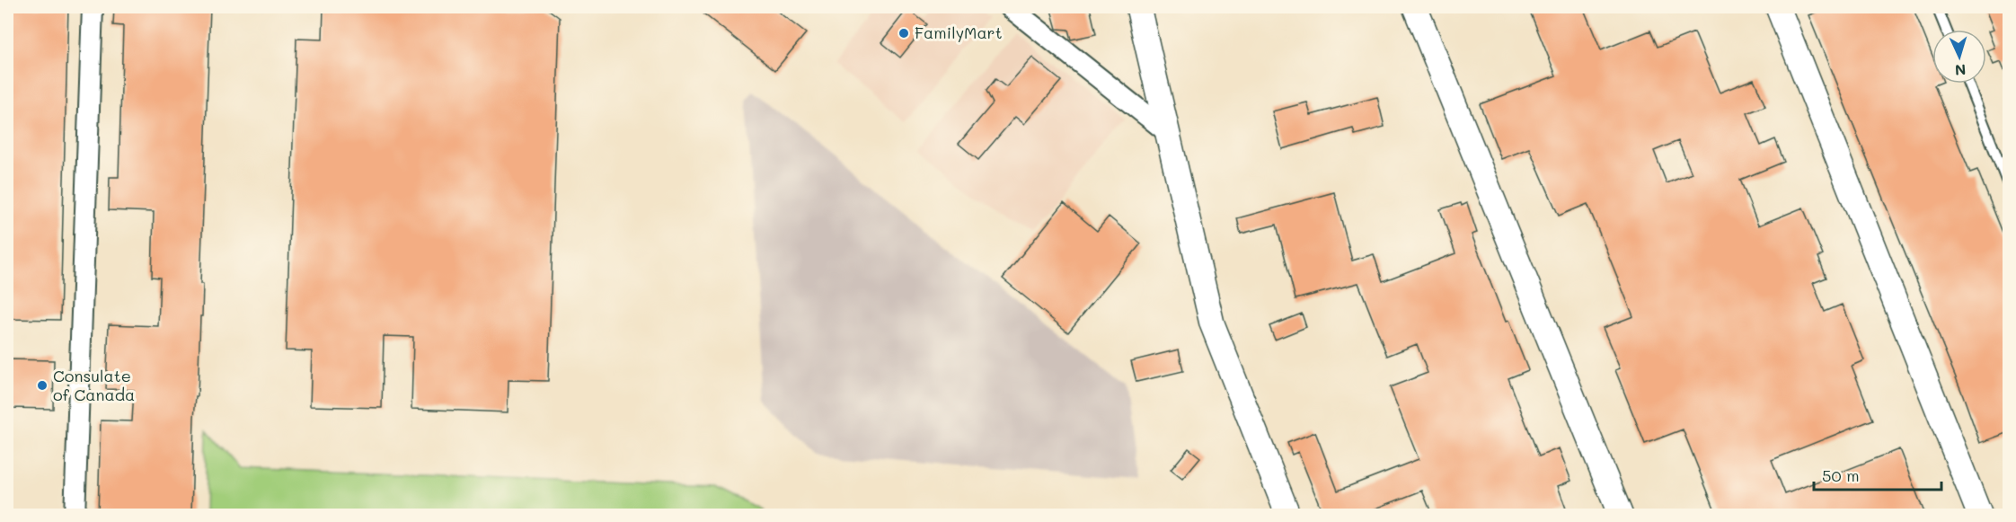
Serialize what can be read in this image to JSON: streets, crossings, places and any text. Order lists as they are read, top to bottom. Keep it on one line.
{"places":["FamilyMart","Consulate of Canada"],"scale_bar":"50 m","north":"bottom"}
